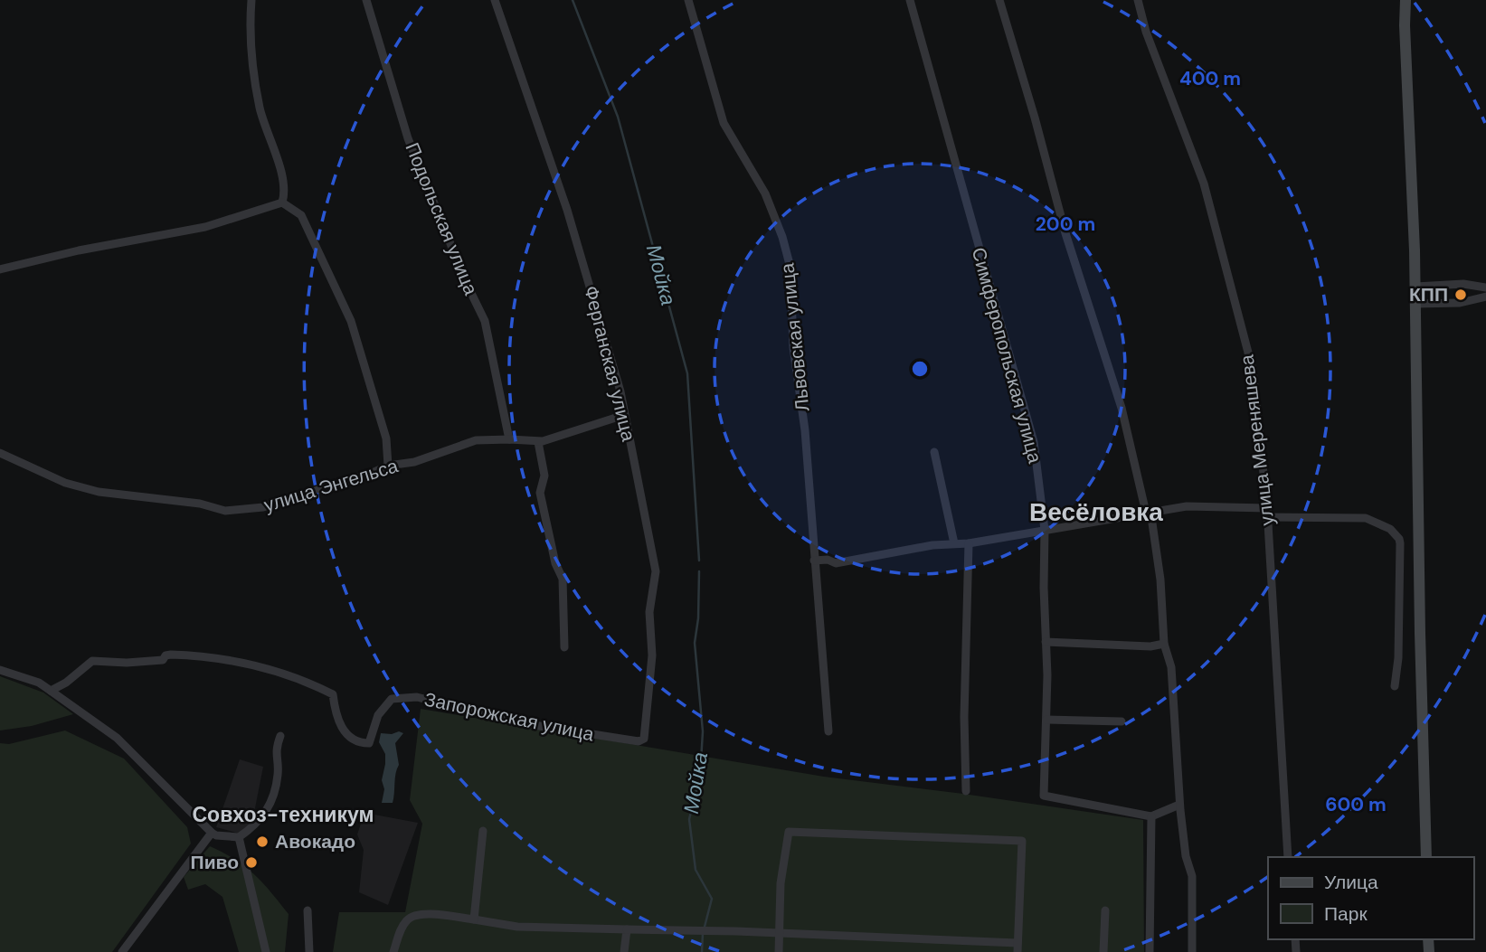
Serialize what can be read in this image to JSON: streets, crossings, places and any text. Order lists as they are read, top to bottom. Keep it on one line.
{"streets":{"street":["Подольская улица","Львовская улица","Симферопольская улица","Ферганская улица","улица Мереняшева","улица Энгельса","Запорожская улица"]},"crossings":[["Подольская улица","улица Энгельса"],["Ферганская улица","улица Энгельса"],["Ферганская улица","Запорожская улица"]],"districts":["Весёловка","Совхоз-техникум"],"water":["Мойка"],"places":["КПП","Авокадо","Пиво"],"legend":["Улица","Парк"],"rings":["400 m","200 m","600 m"]}
